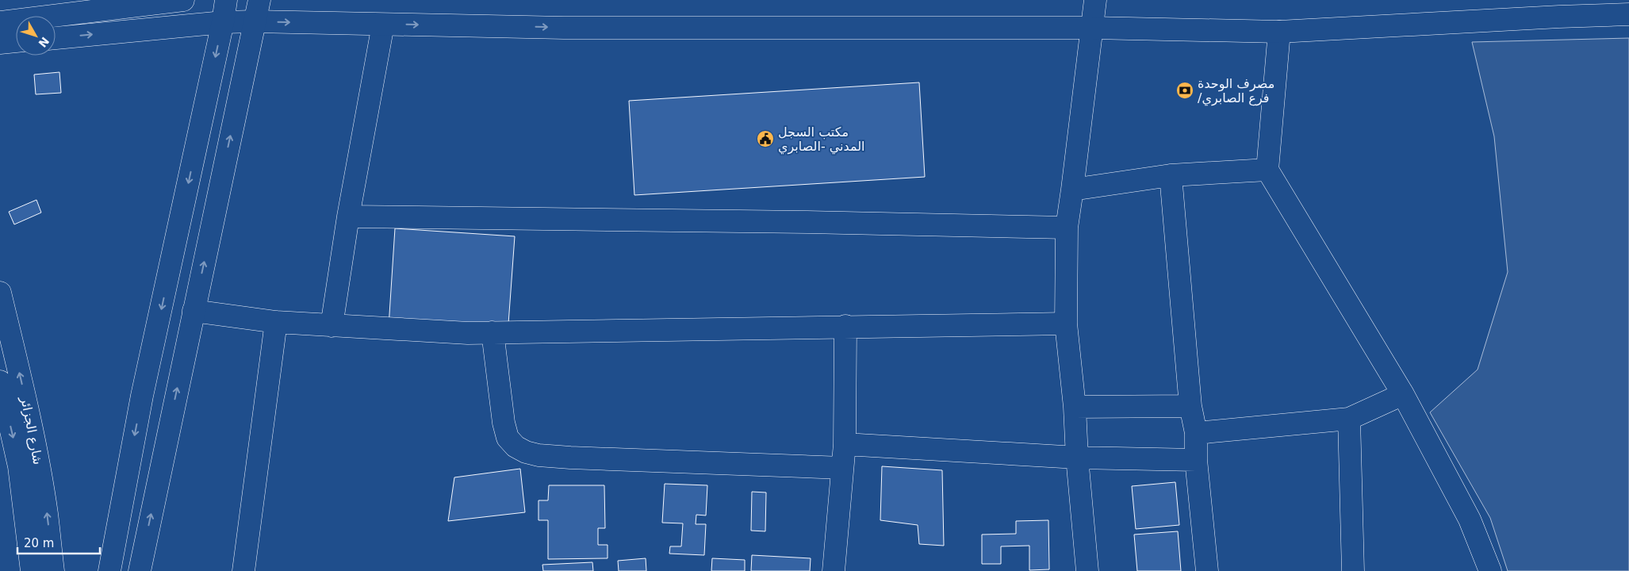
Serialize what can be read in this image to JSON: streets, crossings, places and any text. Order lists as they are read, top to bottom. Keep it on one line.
{"streets":{"street":["شارع الجزائر"]},"places":{"bank":["مصرف الوحدة /فرع الصابري"],"public building":["مكتب السجل المدني -الصابري"]},"scale_bar":"20 m","north":"bottom right"}
